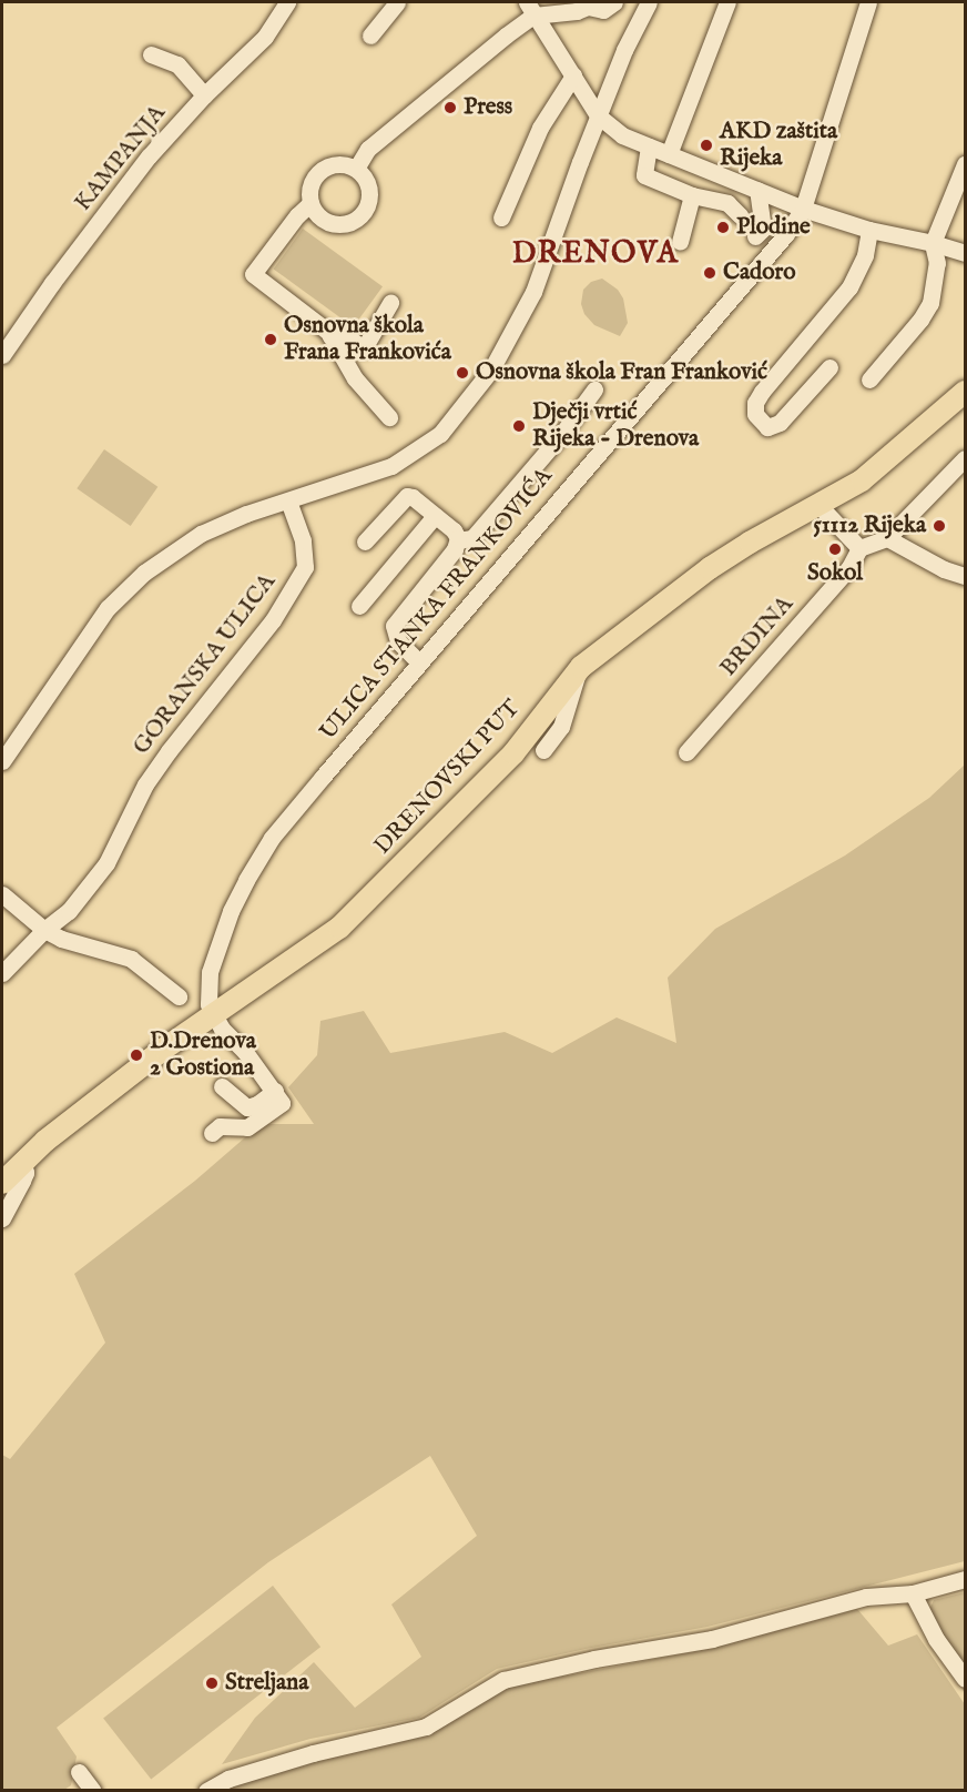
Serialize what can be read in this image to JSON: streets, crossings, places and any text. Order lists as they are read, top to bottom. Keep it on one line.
{"streets":{"main road":["DRENOVSKI PUT"],"street":["KAMPANJA","ULICA STANKA FRANKOVIĆA","BRDINA","GORANSKA ULICA"]},"crossings":[["ULICA STANKA FRANKOVIĆA","DRENOVSKI PUT"]],"districts":["DRENOVA"],"places":["Press","AKD zaštita Rijeka","Plodine","Cadoro","Osnovna škola Frana Frankovića","Osnovna škola Fran Franković","Dječji vrtić Rijeka - Drenova","51112 Rijeka","Sokol","D.Drenova 2 Gostiona","Streljana"]}
